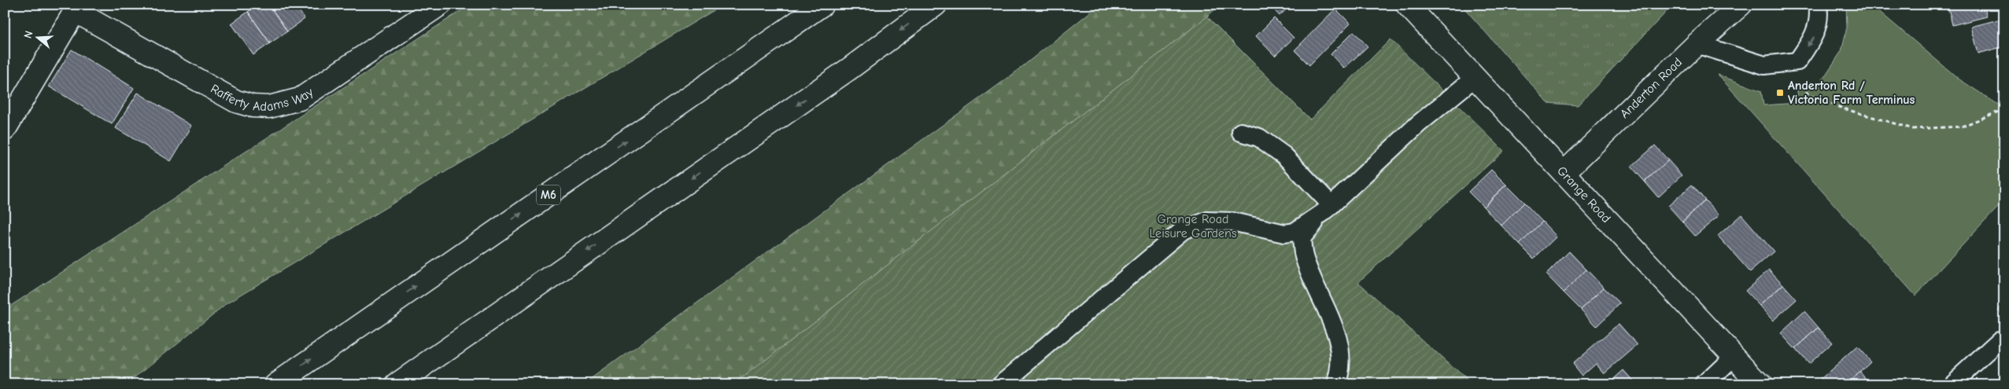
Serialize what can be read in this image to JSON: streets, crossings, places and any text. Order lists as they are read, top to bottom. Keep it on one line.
{"streets":{"main road":["Rafferty Adams Way","Anderton Road","Grange Road","M6"]},"crossings":[["Anderton Road","Grange Road"]],"parks":["Grange Road Leisure Gardens"],"places":{"transit":["Anderton Rd / Victoria Farm Terminus"]},"north":"left"}
